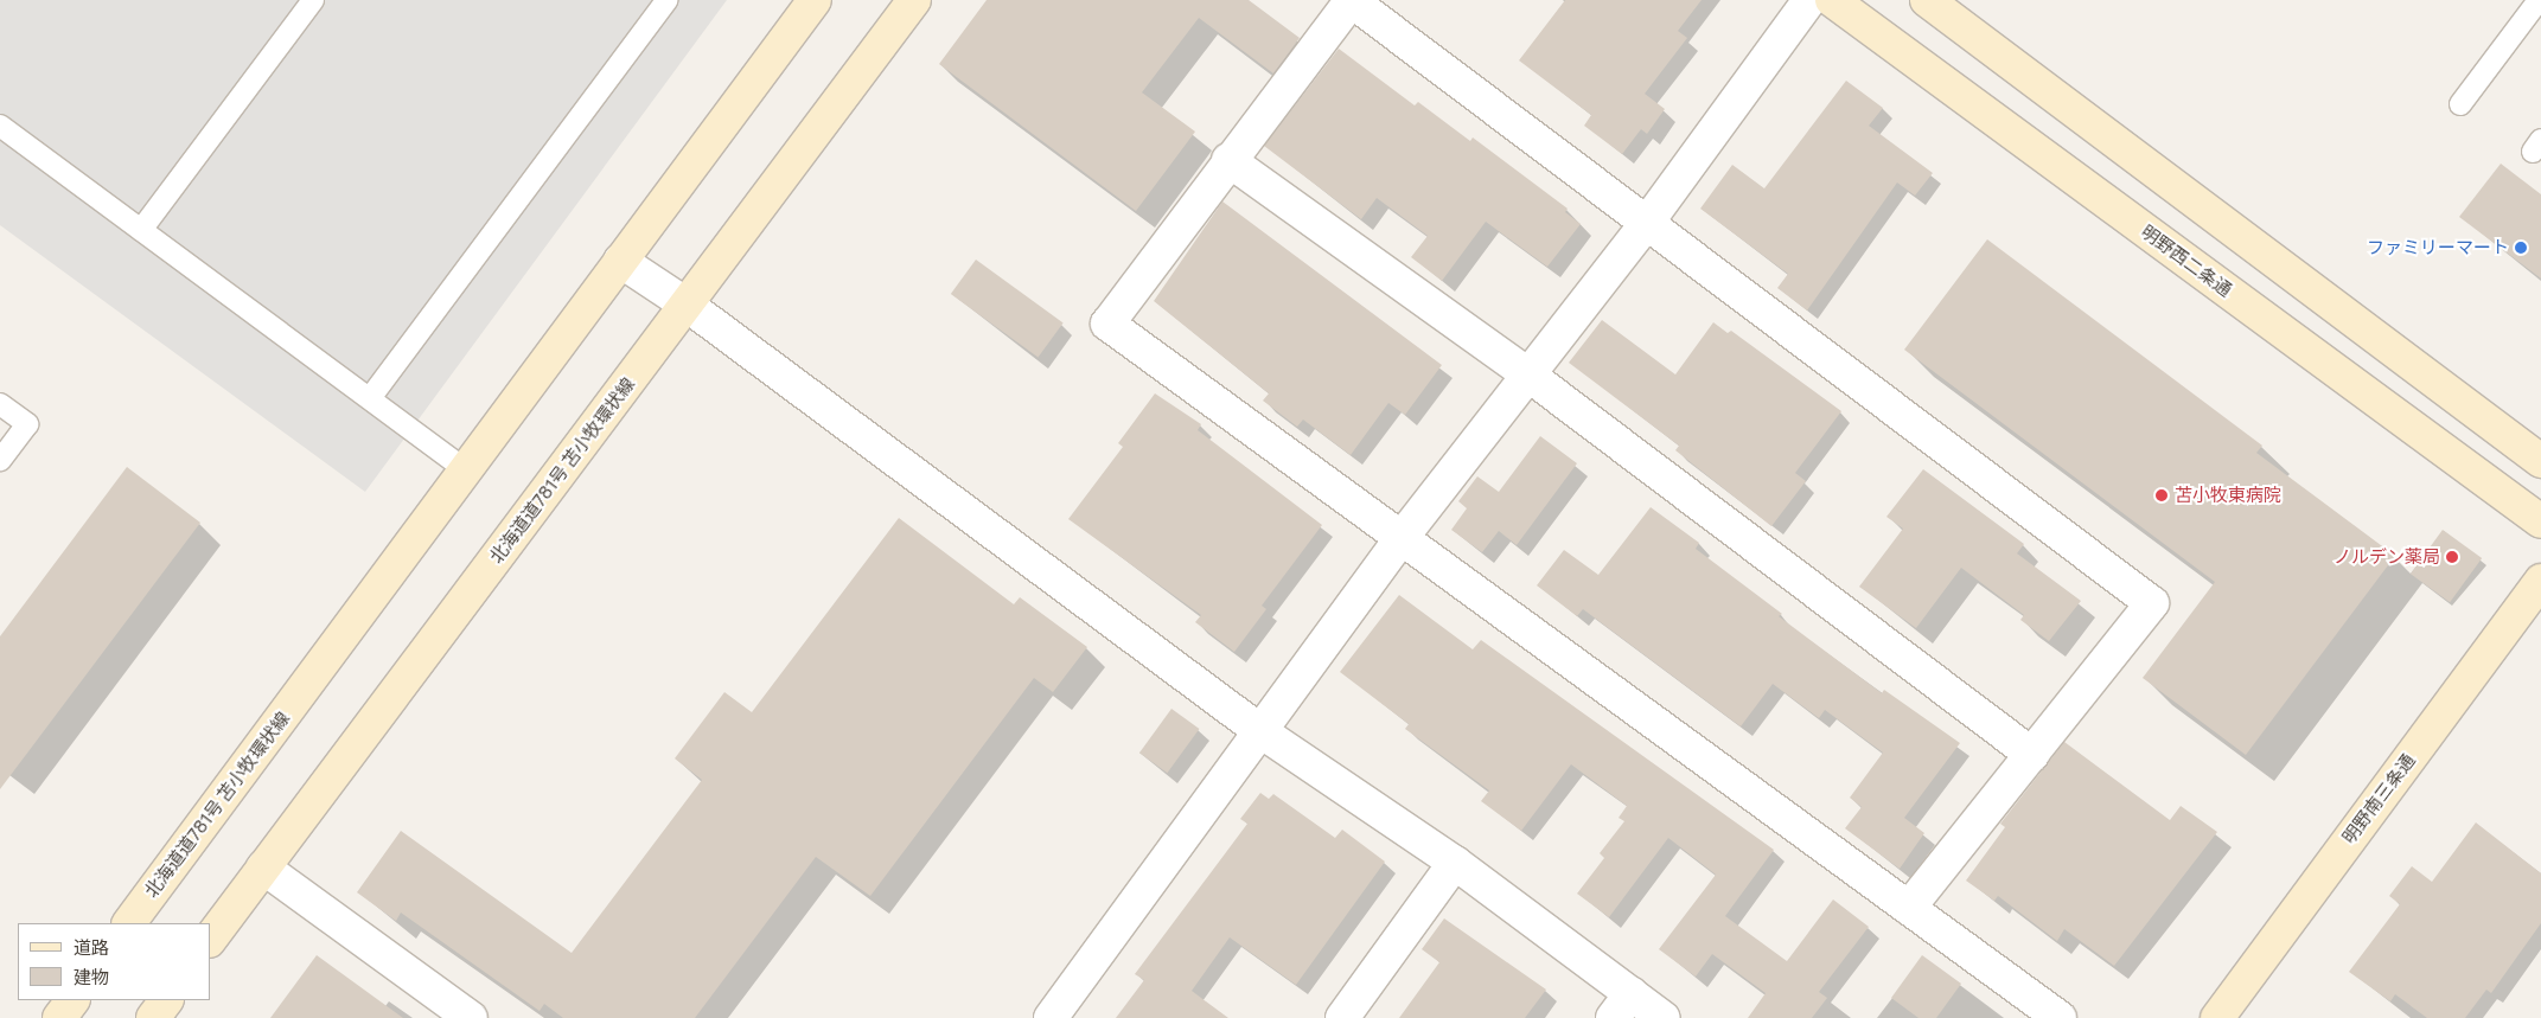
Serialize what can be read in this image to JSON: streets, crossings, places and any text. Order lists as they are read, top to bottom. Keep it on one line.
{"streets":{"main road":["明野西二条通","北海道道781号 苫小牧環状線","明野南三条通"]},"places":["ファミリーマート","苫小牧東病院","ノルデン薬局"],"legend":["道路","建物"]}
